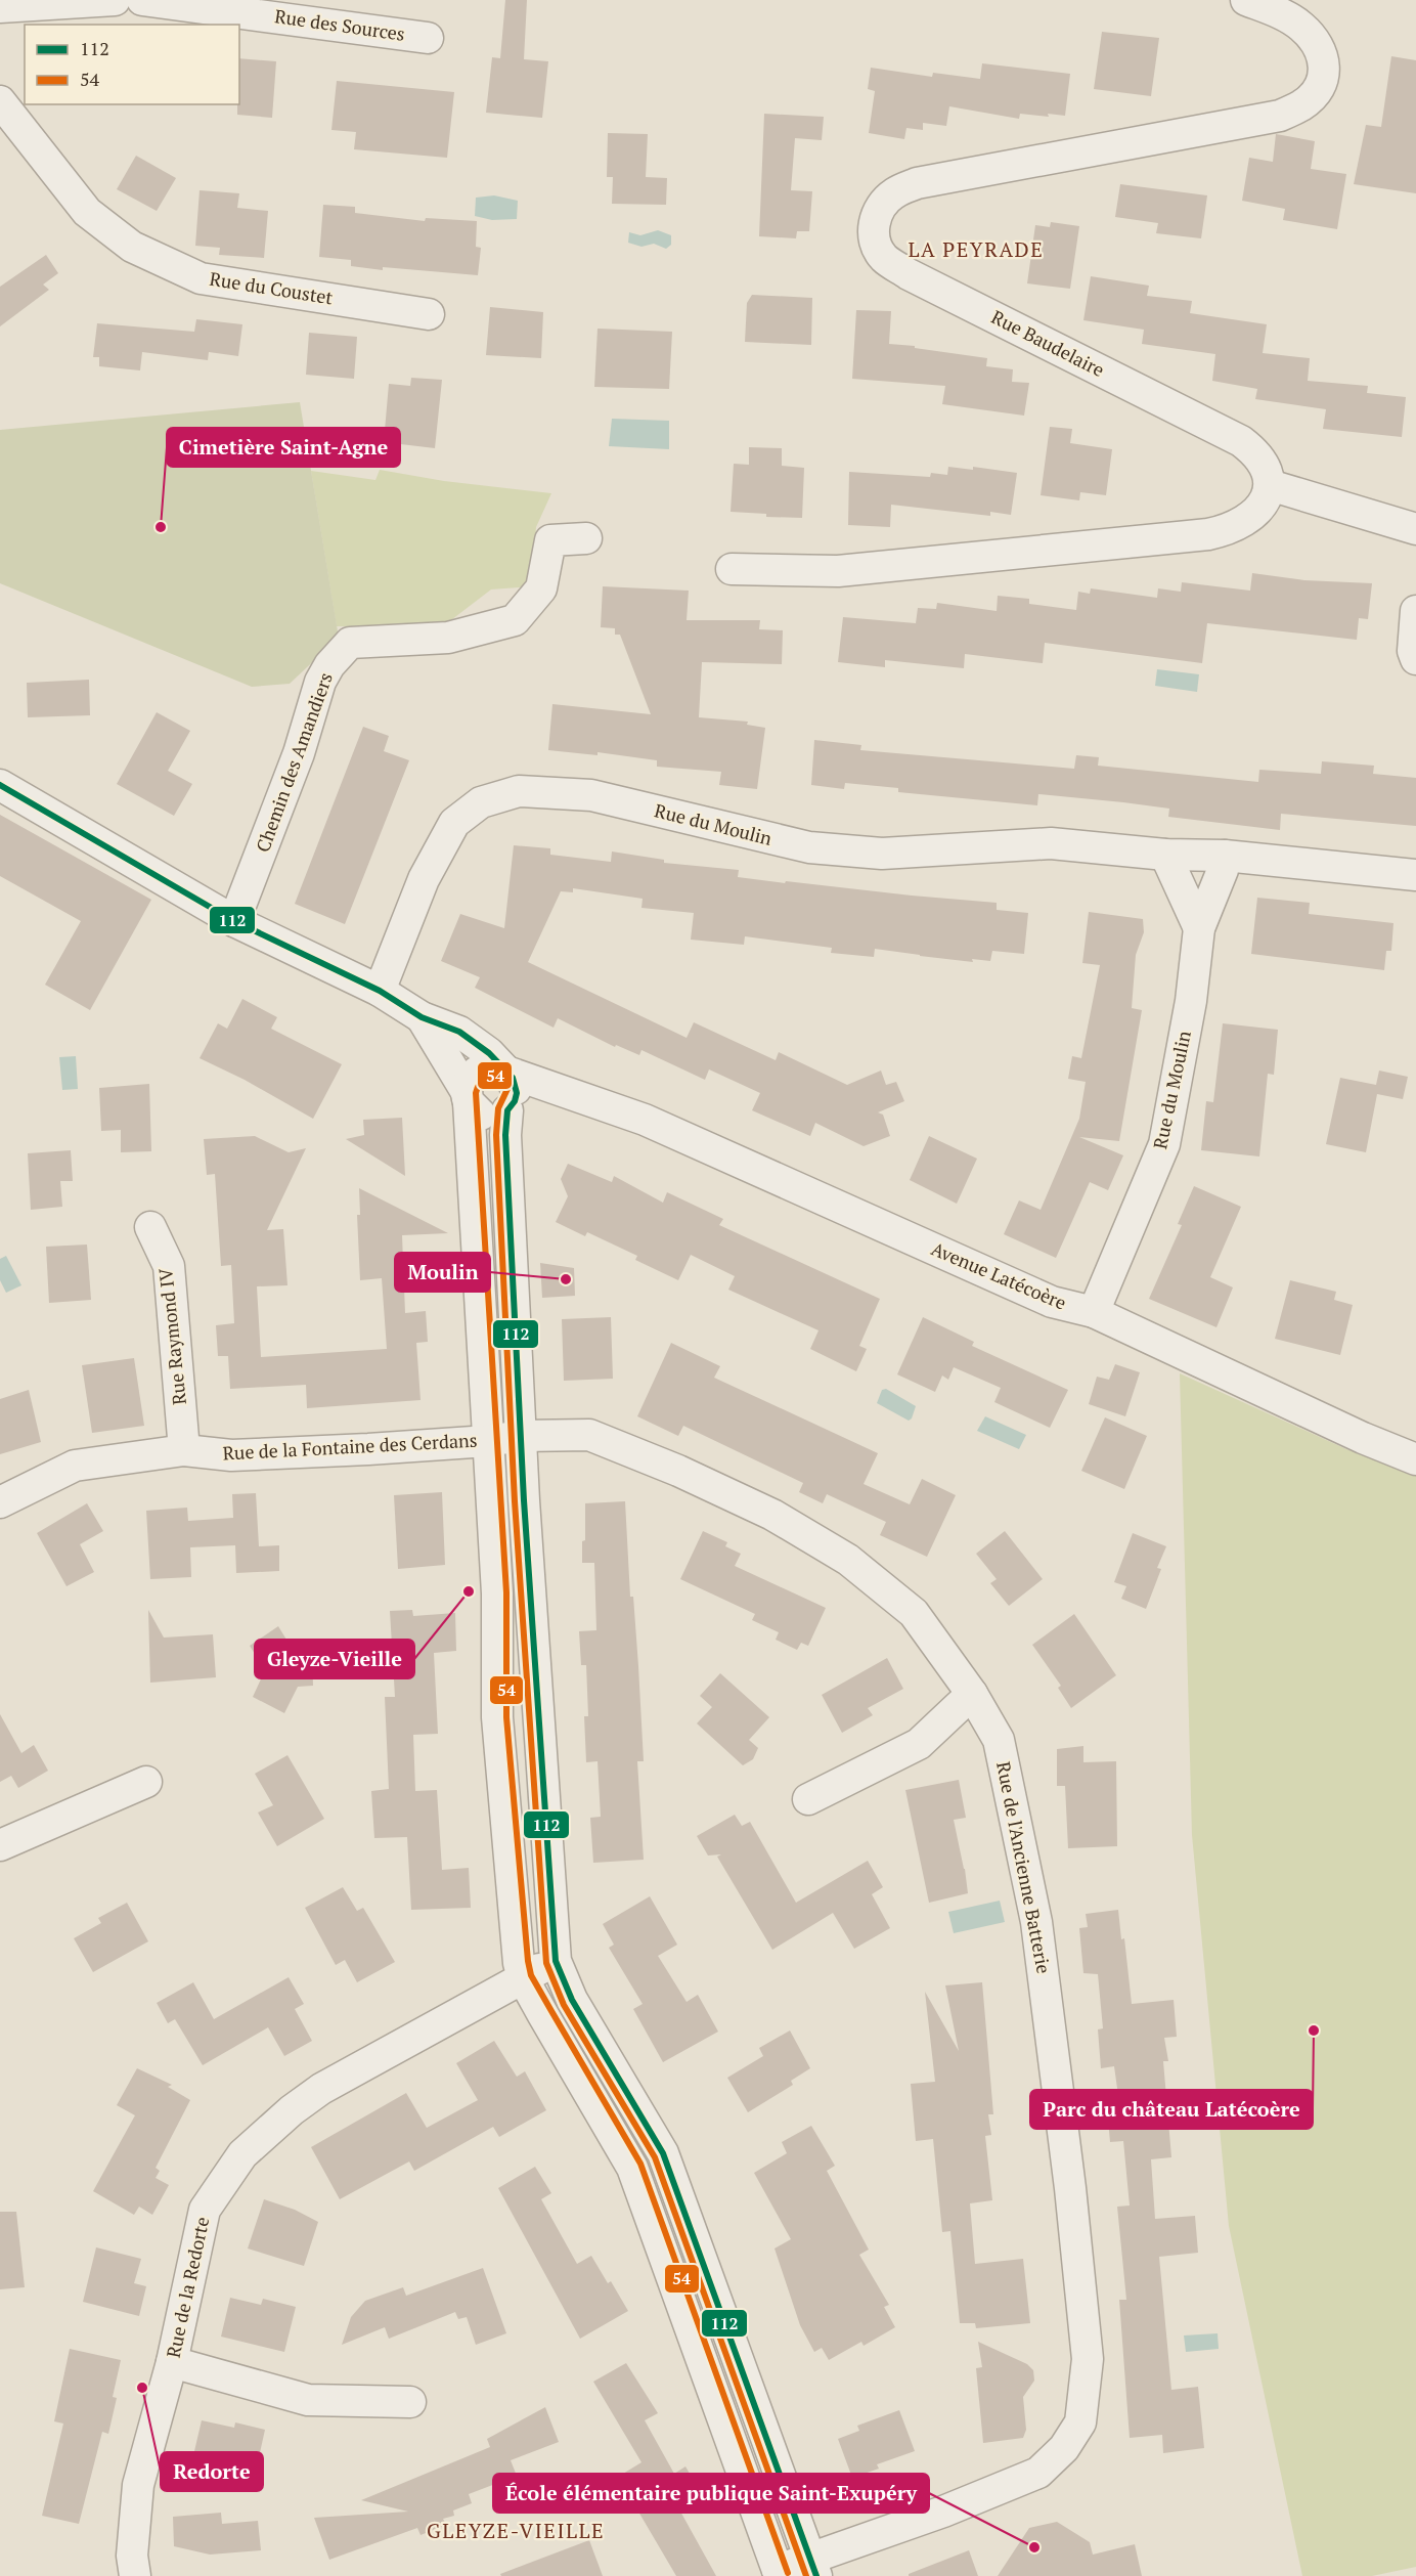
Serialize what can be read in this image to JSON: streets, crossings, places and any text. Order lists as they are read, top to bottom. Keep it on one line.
{"streets":{"street":["Rue des Sources","Rue du Coustet","Rue Baudelaire","Chemin des Amandiers","Rue du Moulin","Avenue Latécoère","Rue Raymond IV","Rue de la Fontaine des Cerdans","Rue de l'Ancienne Batterie","Rue de la Redorte"]},"crossings":[["Chemin des Amandiers","Avenue Latécoère"],["Rue du Moulin","Avenue Latécoère"],["Rue Raymond IV","Rue de la Fontaine des Cerdans"],["Rue de la Fontaine des Cerdans","Rue de l'Ancienne Batterie"]],"districts":["LA PEYRADE","GLEYZE-VIEILLE"],"places":["Cimetière Saint-Agne","Moulin","Gleyze-Vieille","Parc du château Latécoère","Redorte","École élémentaire publique Saint-Exupéry"],"lines":["transit line 112","transit line 54"],"legend":["112","54"]}
